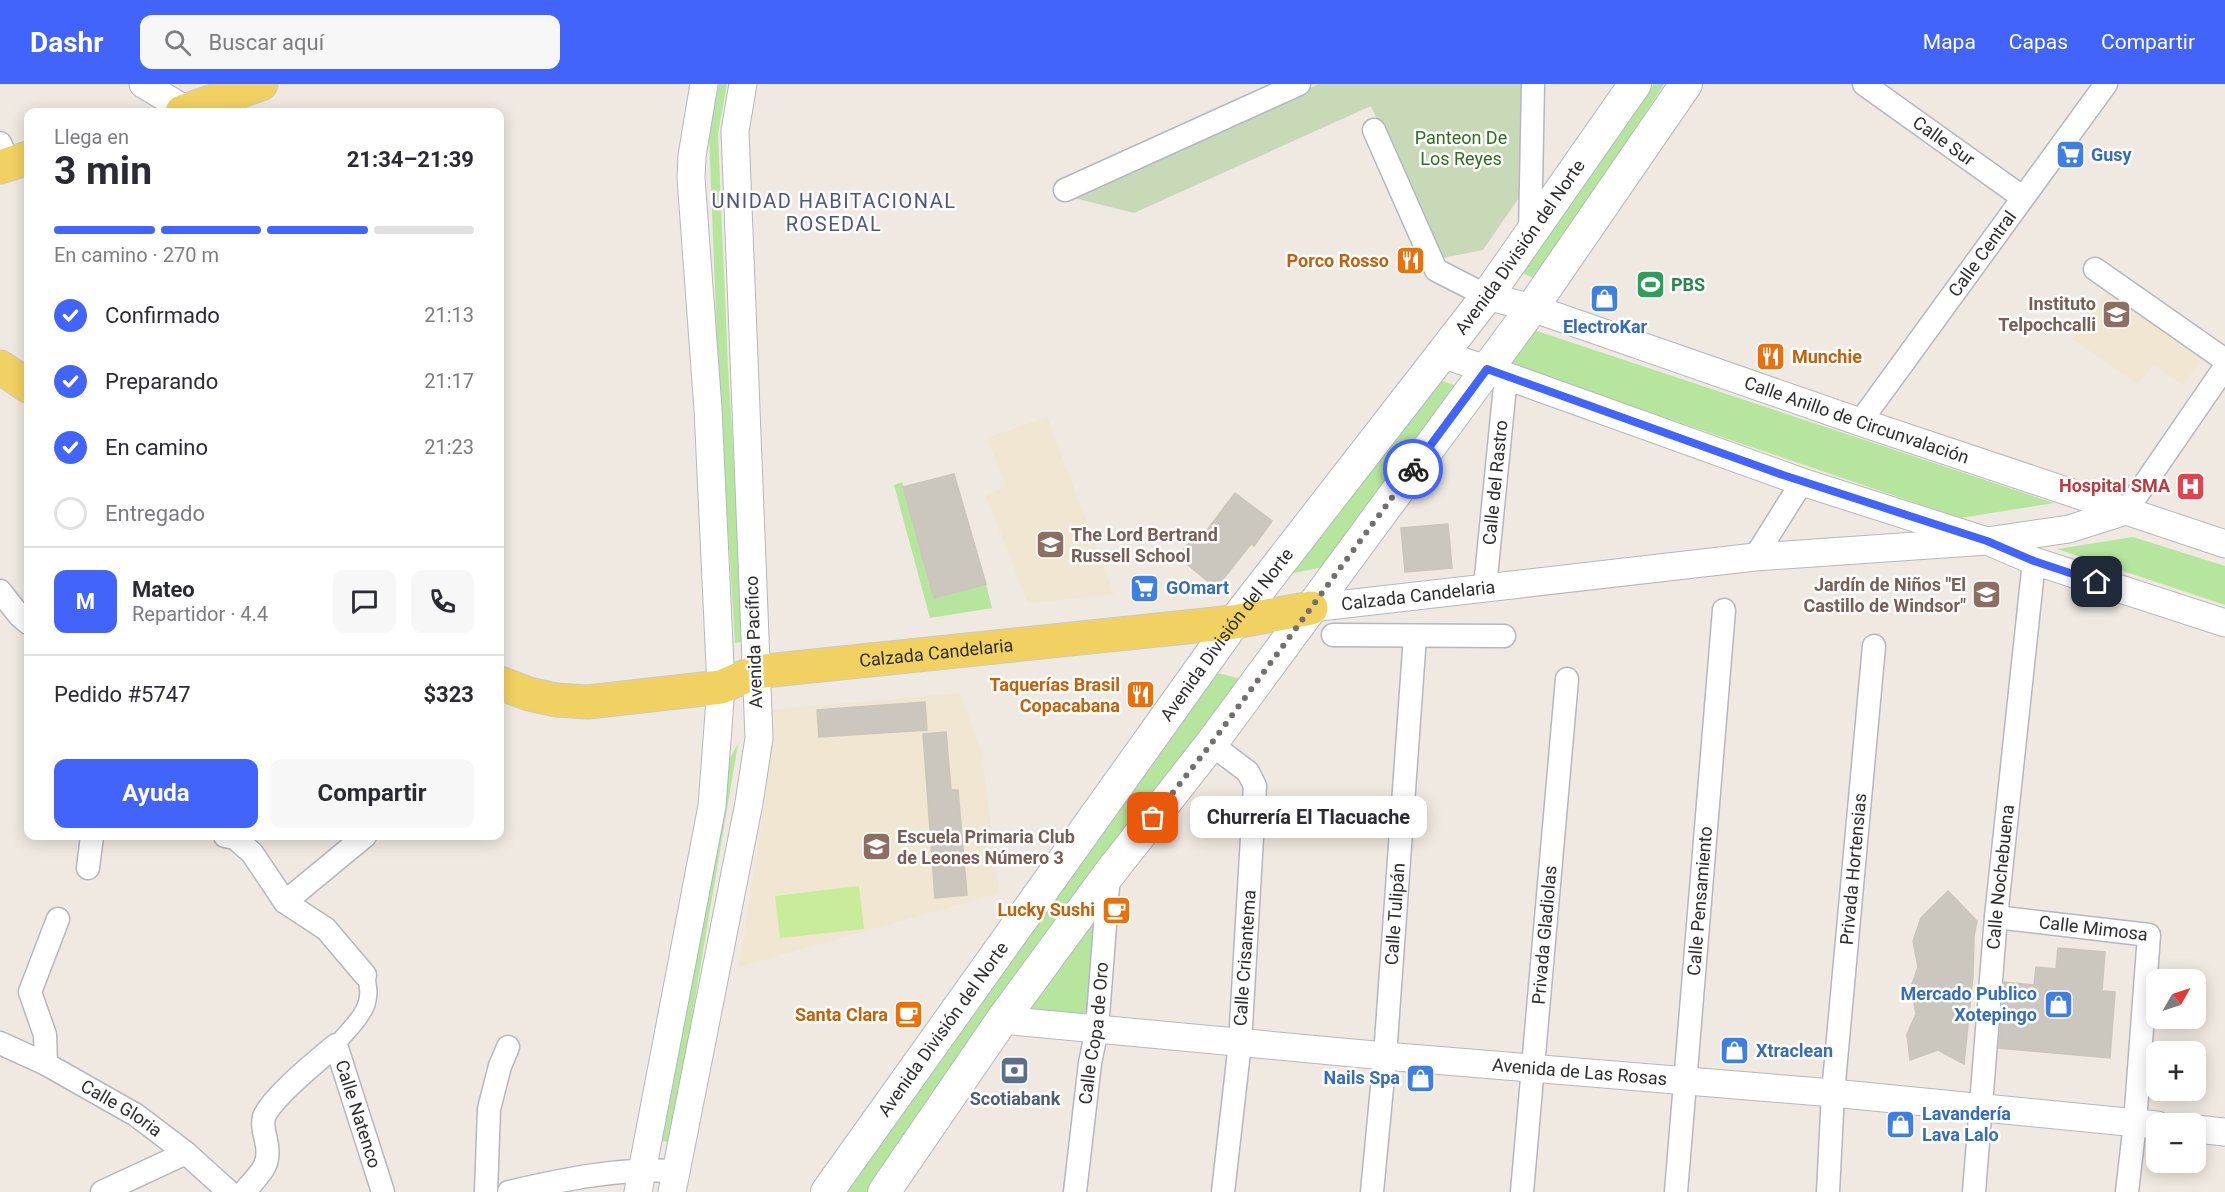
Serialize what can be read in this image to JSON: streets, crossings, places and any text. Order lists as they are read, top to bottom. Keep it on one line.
{"streets":{"main road":["Avenida División del Norte","Calzada Candelaria"],"street":["Calle Sur","Calle Central","Calle Anillo de Circunvalación","Calle del Rastro","Avenida Pacífico","Privada Hortensias","Calle Nochebuena","Calle Pensamiento","Calle Tulipán","Calle Mimosa","Privada Gladiolas","Calle Crisantema","Calle Copa de Oro","Avenida de Las Rosas","Calle Gloria","Calle Natenco"]},"crossings":[["Calle Sur","Calle Central"],["Avenida División del Norte","Calle Anillo de Circunvalación"],["Avenida División del Norte","Calzada Candelaria"],["Calle Central","Calle Anillo de Circunvalación"],["Calle Anillo de Circunvalación","Calzada Candelaria"],["Calle del Rastro","Calzada Candelaria"],["Calzada Candelaria","Avenida Pacífico"],["Privada Hortensias","Avenida de Las Rosas"],["Calle Nochebuena","Calle Mimosa"],["Calle Nochebuena","Avenida de Las Rosas"],["Calle Pensamiento","Avenida de Las Rosas"],["Calle Tulipán","Avenida de Las Rosas"],["Calle Mimosa","Avenida de Las Rosas"],["Privada Gladiolas","Avenida de Las Rosas"],["Calle Crisantema","Avenida de Las Rosas"],["Calle Copa de Oro","Avenida de Las Rosas"]],"districts":["UNIDAD HABITACIONAL ROSEDAL"],"parks":["Panteon De Los Reyes"],"places":{"supermarket":["Gusy","GOmart"],"restaurant":["Porco Rosso","Munchie","Taquerías Brasil Copacabana"],"sports":["PBS"],"shop":["ElectroKar","Mercado Publico Xotepingo","Xtraclean","Nails Spa","Lavandería Lava Lalo"],"school or university":["Instituto Telpochcalli","The Lord Bertrand Russell School","Jardín de Niños \"El Castillo de Windsor\"","Escuela Primaria Club de Leones Número 3"],"hospital":["Hospital SMA"],"other":["Churrería El Tlacuache"],"cafe":["Lucky Sushi","Santa Clara"],"bank":["Scotiabank"]},"north":"top right","page":{"header":"Dashr","search":"Buscar aquí","nav":["Mapa","Capas","Compartir"],"heading":["3 min","Llega en","21:34–21:39"],"panel":["Mateo","Repartidor · 4.4","Pedido #5747","$323"],"bar":"En camino · 270 m","list":[["Confirmado","21:13"],["Preparando","21:17"],["En camino","21:23"],"Entregado"],"round":"M","buttons":["Ayuda","Compartir"],"bubble":"Churrería El Tlacuache","map_buttons":["+","−"]}}
